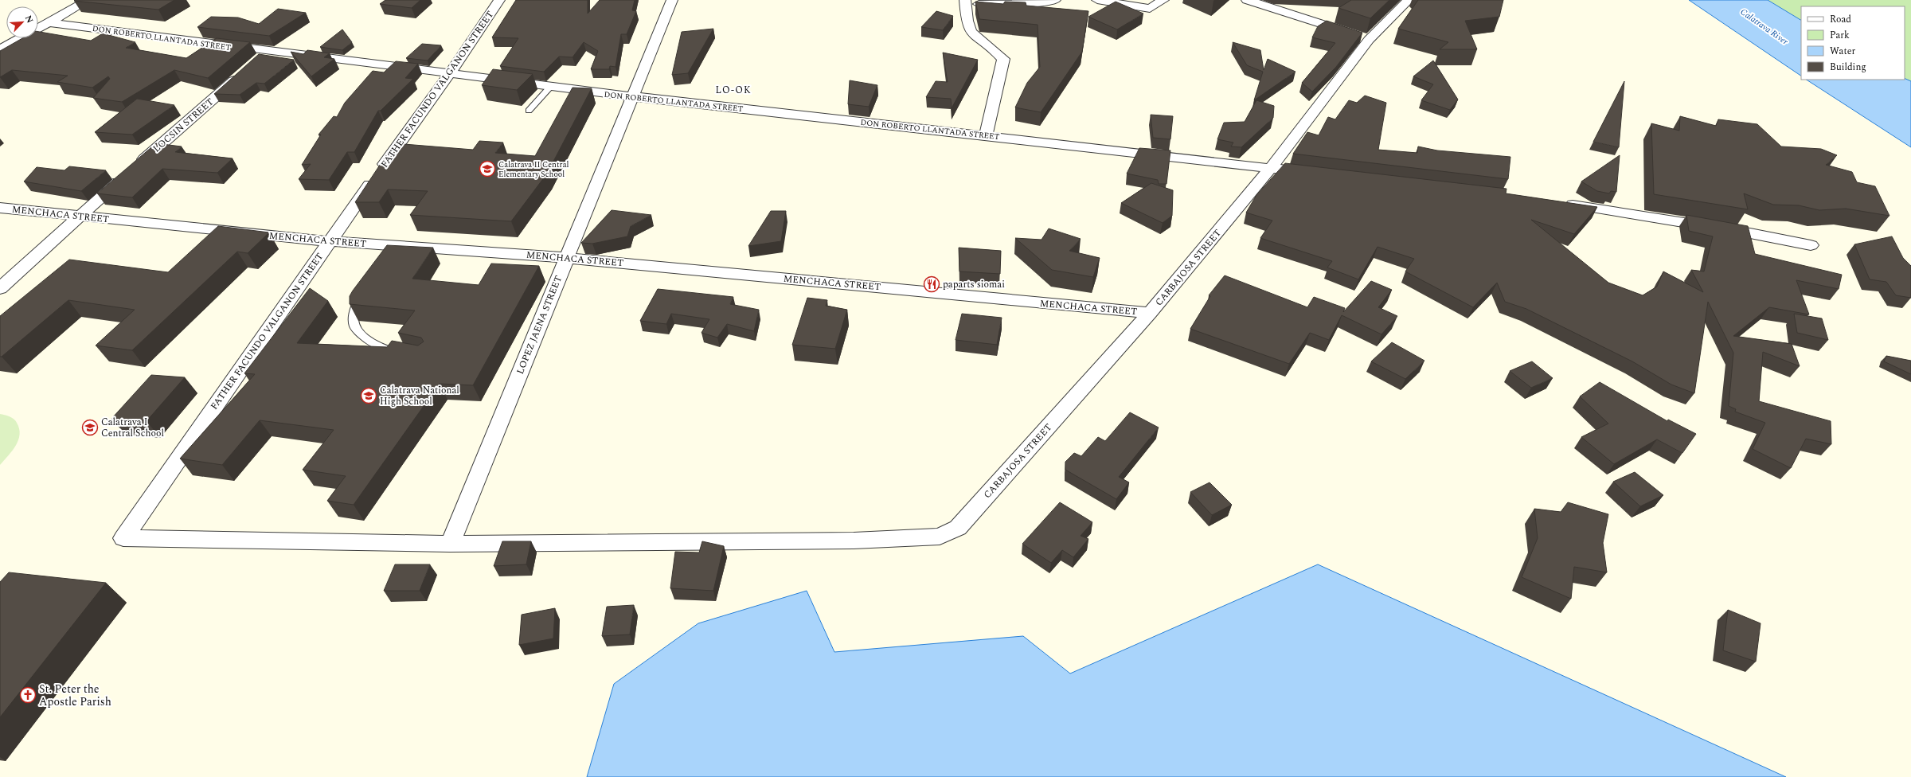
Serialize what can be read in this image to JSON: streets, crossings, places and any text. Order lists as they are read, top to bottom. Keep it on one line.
{"streets":{"street":["DON ROBERTO LLANTADA STREET","FATHER FACUNDO VALGANON STREET","LOCSIN STREET","MENCHACA STREET","CARBAJOSA STREET","LOPEZ JAENA STREET"]},"crossings":[["DON ROBERTO LLANTADA STREET","FATHER FACUNDO VALGANON STREET"],["DON ROBERTO LLANTADA STREET","LOCSIN STREET"],["DON ROBERTO LLANTADA STREET","CARBAJOSA STREET"],["DON ROBERTO LLANTADA STREET","LOPEZ JAENA STREET"],["FATHER FACUNDO VALGANON STREET","MENCHACA STREET"],["FATHER FACUNDO VALGANON STREET","CARBAJOSA STREET"],["FATHER FACUNDO VALGANON STREET","LOPEZ JAENA STREET"],["LOCSIN STREET","MENCHACA STREET"],["MENCHACA STREET","CARBAJOSA STREET"],["MENCHACA STREET","LOPEZ JAENA STREET"],["CARBAJOSA STREET","LOPEZ JAENA STREET"]],"districts":["LO-OK"],"water":["Calatrava River"],"places":{"school or university":["Calatrava II Central Elementary School","Calatrava National High School","Calatrava I Central School"],"restaurant":["paparts siomai"],"church":["St. Peter the Apostle Parish"]},"legend":["Road","Park","Water","Building"],"north":"top right"}
